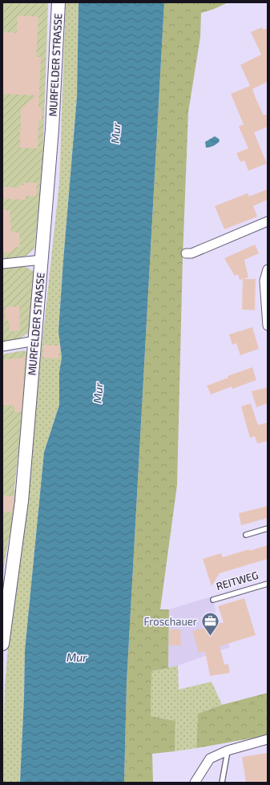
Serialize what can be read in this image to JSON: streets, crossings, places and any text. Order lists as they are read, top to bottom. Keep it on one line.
{"streets":{"street":["MURFELDER STRASSE"],"lane":["REITWEG"]},"water":["Mur"],"places":{"office":["Froschauer"]}}
